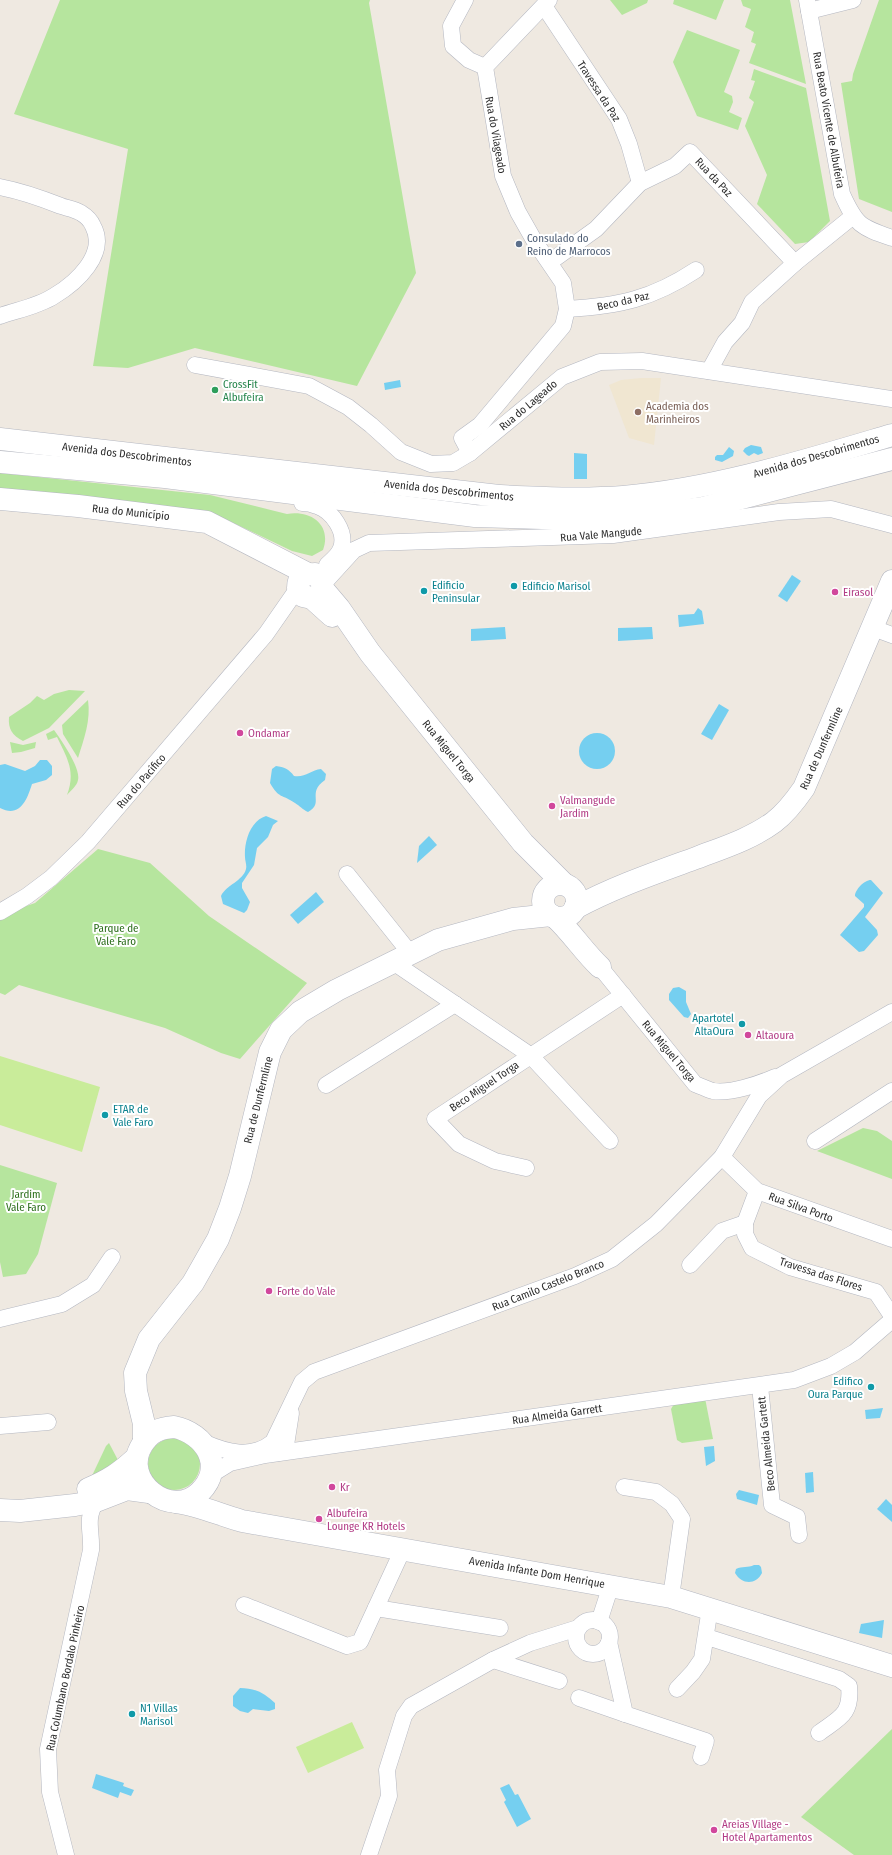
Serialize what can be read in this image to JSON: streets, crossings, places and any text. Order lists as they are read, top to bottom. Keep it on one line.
{"streets":{"street":["Travessa da Paz","Rua Beato Vicente de Albufeira","Rua do Vilageado","Rua da Paz","Beco da Paz","Rua do Lageado","Avenida dos Descobrimentos","Rua do Município","Rua Vale Mangude","Rua de Dunfermline","Rua Miguel Torga","Rua do Pacífico","Beco Miguel Torga","Rua Silva Porto","Travessa das Flores","Rua Camilo Castelo Branco","Rua Almeida Garrett","Beco Almeida Gartett","Avenida Infante Dom Henrique","Rua Columbano Bordalo Pinheiro"]},"crossings":[["Travessa da Paz","Rua da Paz"],["Rua do Vilageado","Rua da Paz"],["Rua do Vilageado","Beco da Paz"],["Rua do Vilageado","Rua do Lageado"],["Rua do Município","Rua Vale Mangude"],["Rua do Município","Rua Miguel Torga"],["Rua do Município","Rua do Pacífico"],["Rua Vale Mangude","Rua Miguel Torga"],["Rua Vale Mangude","Rua do Pacífico"],["Rua de Dunfermline","Rua Miguel Torga"],["Rua de Dunfermline","Rua Almeida Garrett"],["Rua de Dunfermline","Avenida Infante Dom Henrique"],["Rua Miguel Torga","Rua do Pacífico"],["Rua Miguel Torga","Beco Miguel Torga"],["Rua Miguel Torga","Rua Camilo Castelo Branco"],["Rua Silva Porto","Rua Camilo Castelo Branco"],["Rua Camilo Castelo Branco","Rua Almeida Garrett"],["Rua Almeida Garrett","Beco Almeida Gartett"],["Rua Almeida Garrett","Avenida Infante Dom Henrique"]],"parks":["Parque de Vale Faro","Jardim Vale Faro"],"places":["Consulado do Reino de Marrocos","CrossFit Albufeira","Academia dos Marinheiros","Edificio Marisol","Edificio Peninsular","Eirasol","Ondamar","Valmangude Jardim","Apartotel AltaOura","Altaoura","ETAR de Vale Faro","Forte do Vale","Edifico Oura Parque","Kr","Albufeira Lounge KR Hotels","N1 Villas Marisol","Areias Village - Hotel Apartamentos"]}
